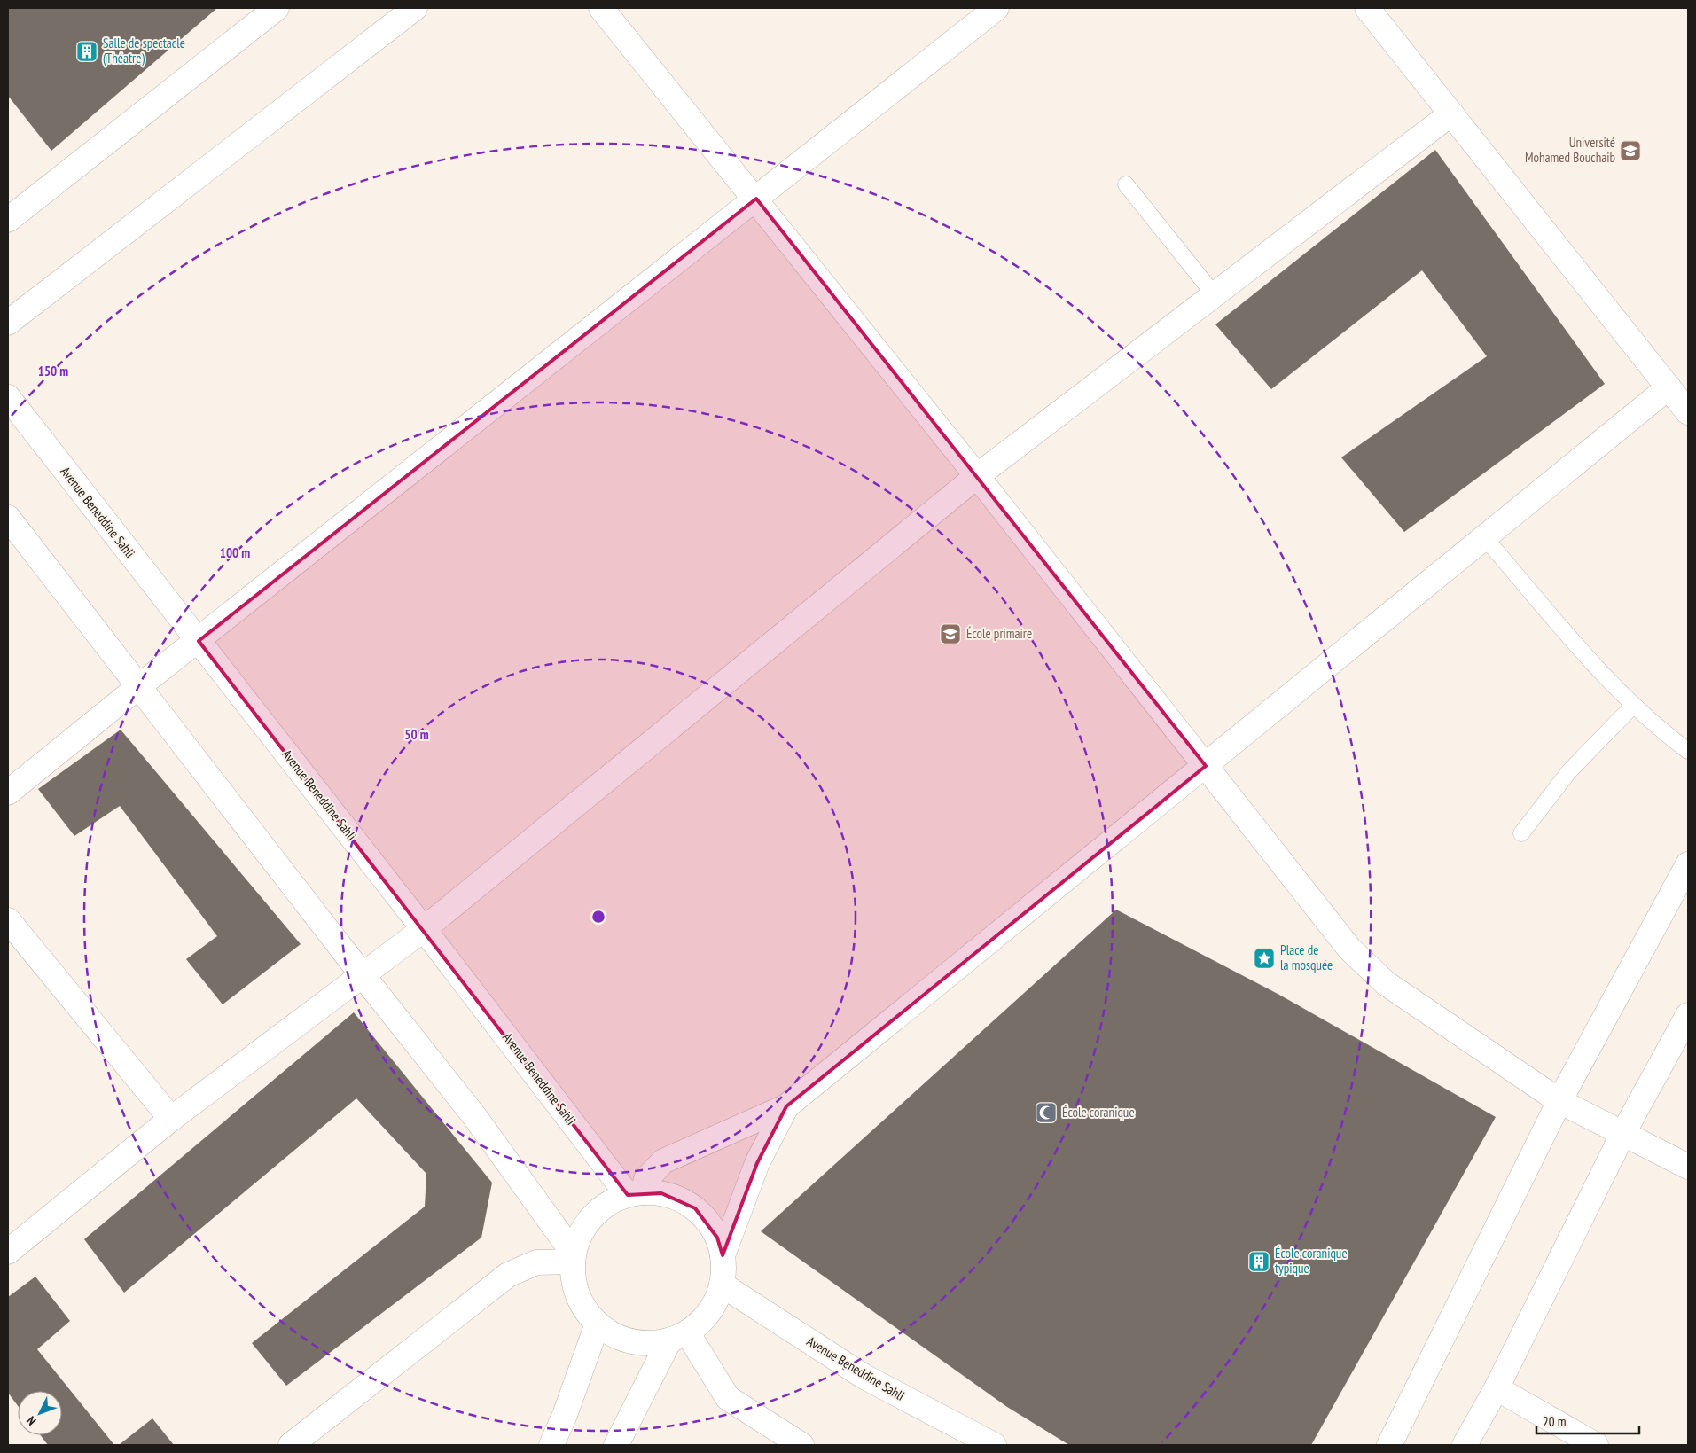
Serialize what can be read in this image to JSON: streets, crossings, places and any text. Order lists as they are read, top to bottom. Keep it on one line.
{"streets":{"street":["Avenue Beneddine Sahli"]},"places":{"building":["Salle de spectacle (Théatre)","École coranique typique"],"school or university":["Université Mohamed Bouchaib","École primaire"],"place":["Place de la mosquée"],"mosque":["École coranique"]},"scale_bar":"20 m","north":"bottom left","rings":["150 m","100 m","50 m"]}
